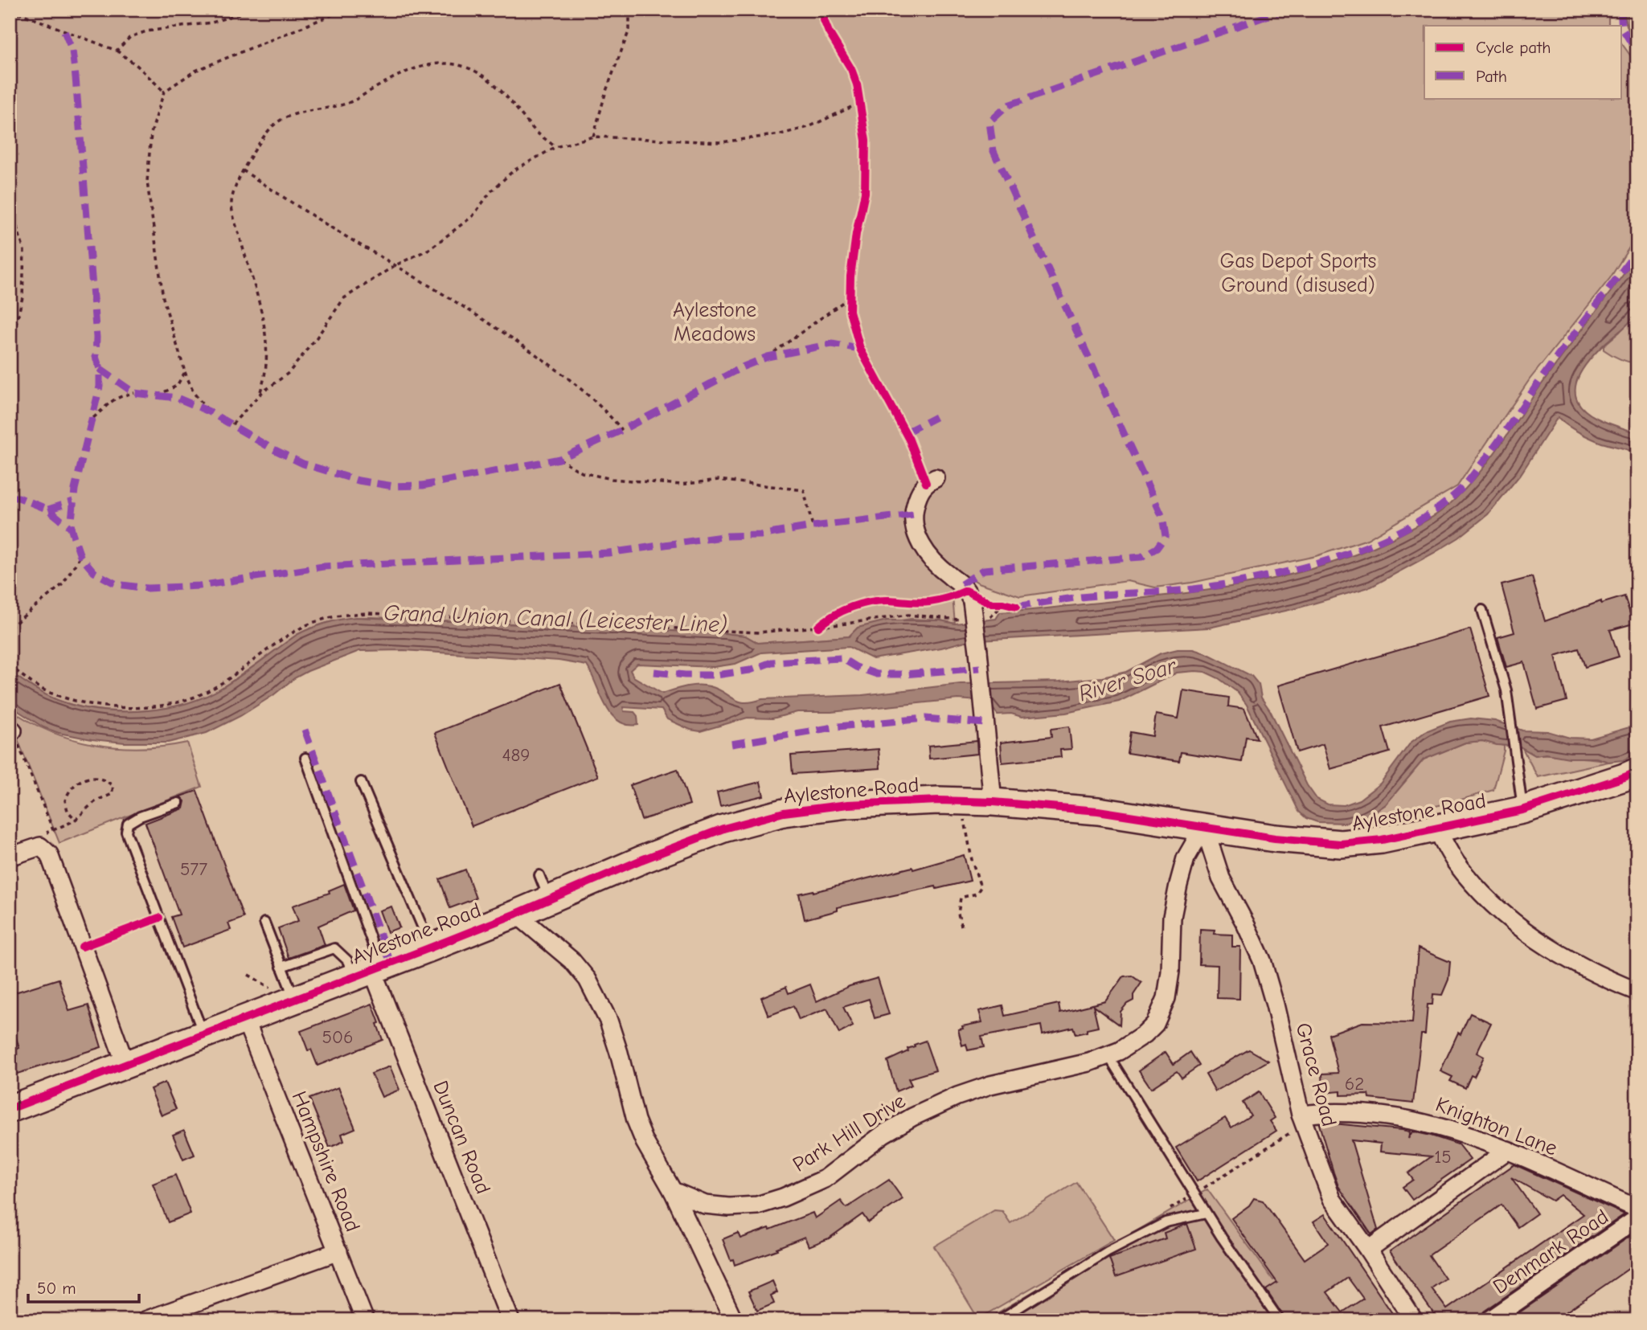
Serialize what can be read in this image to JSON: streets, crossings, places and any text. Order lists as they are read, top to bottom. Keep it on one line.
{"streets":{"main road":["Aylestone Road"],"street":["Grace Road","Knighton Lane","Park Hill Drive","Duncan Road","Hampshire Road","Denmark Road"]},"crossings":[["Aylestone Road","Grace Road"],["Aylestone Road","Park Hill Drive"],["Aylestone Road","Duncan Road"],["Aylestone Road","Hampshire Road"],["Grace Road","Knighton Lane"],["Grace Road","Park Hill Drive"]],"water":["Grand Union Canal (Leicester Line)","River Soar"],"parks":["Gas Depot Sports Ground (disused)","Aylestone Meadows"],"house_numbers":["489","577","506","62","15"],"legend":["Cycle path","Path"],"scale_bar":"50 m"}
